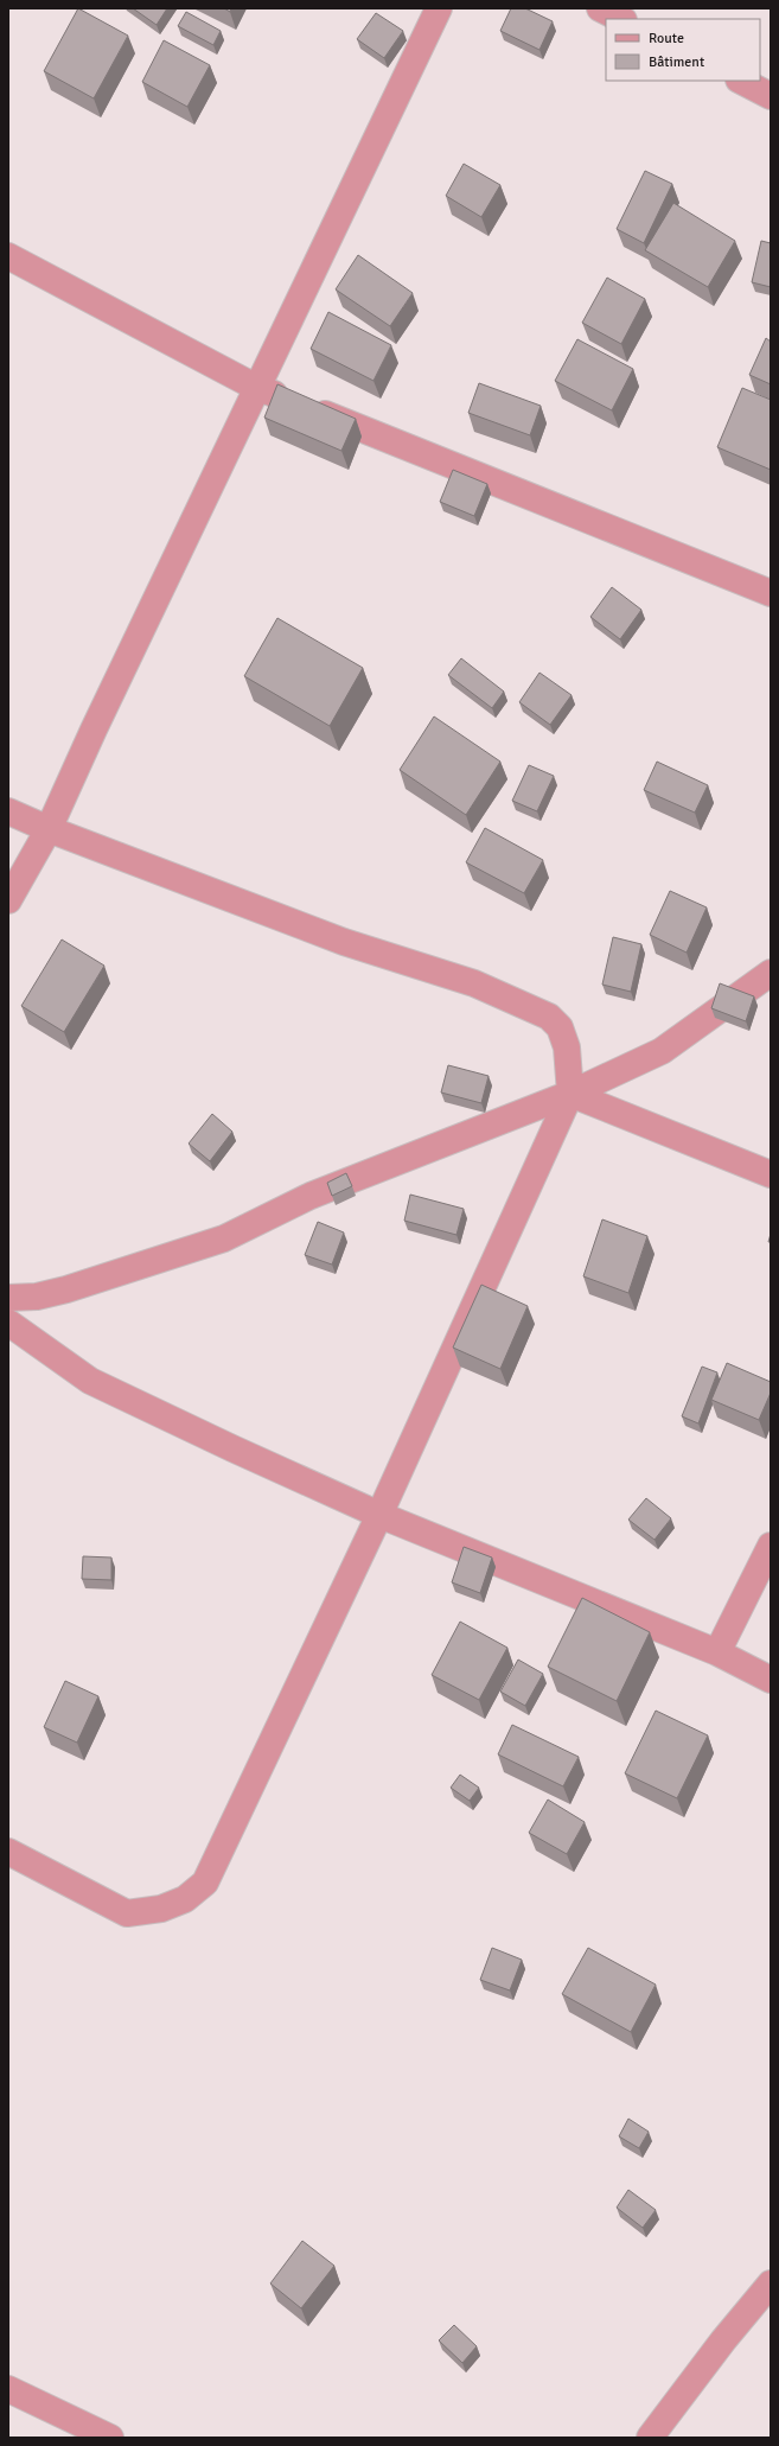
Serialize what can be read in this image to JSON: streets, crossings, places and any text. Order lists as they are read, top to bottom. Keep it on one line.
{"legend":["Route","Bâtiment"]}
